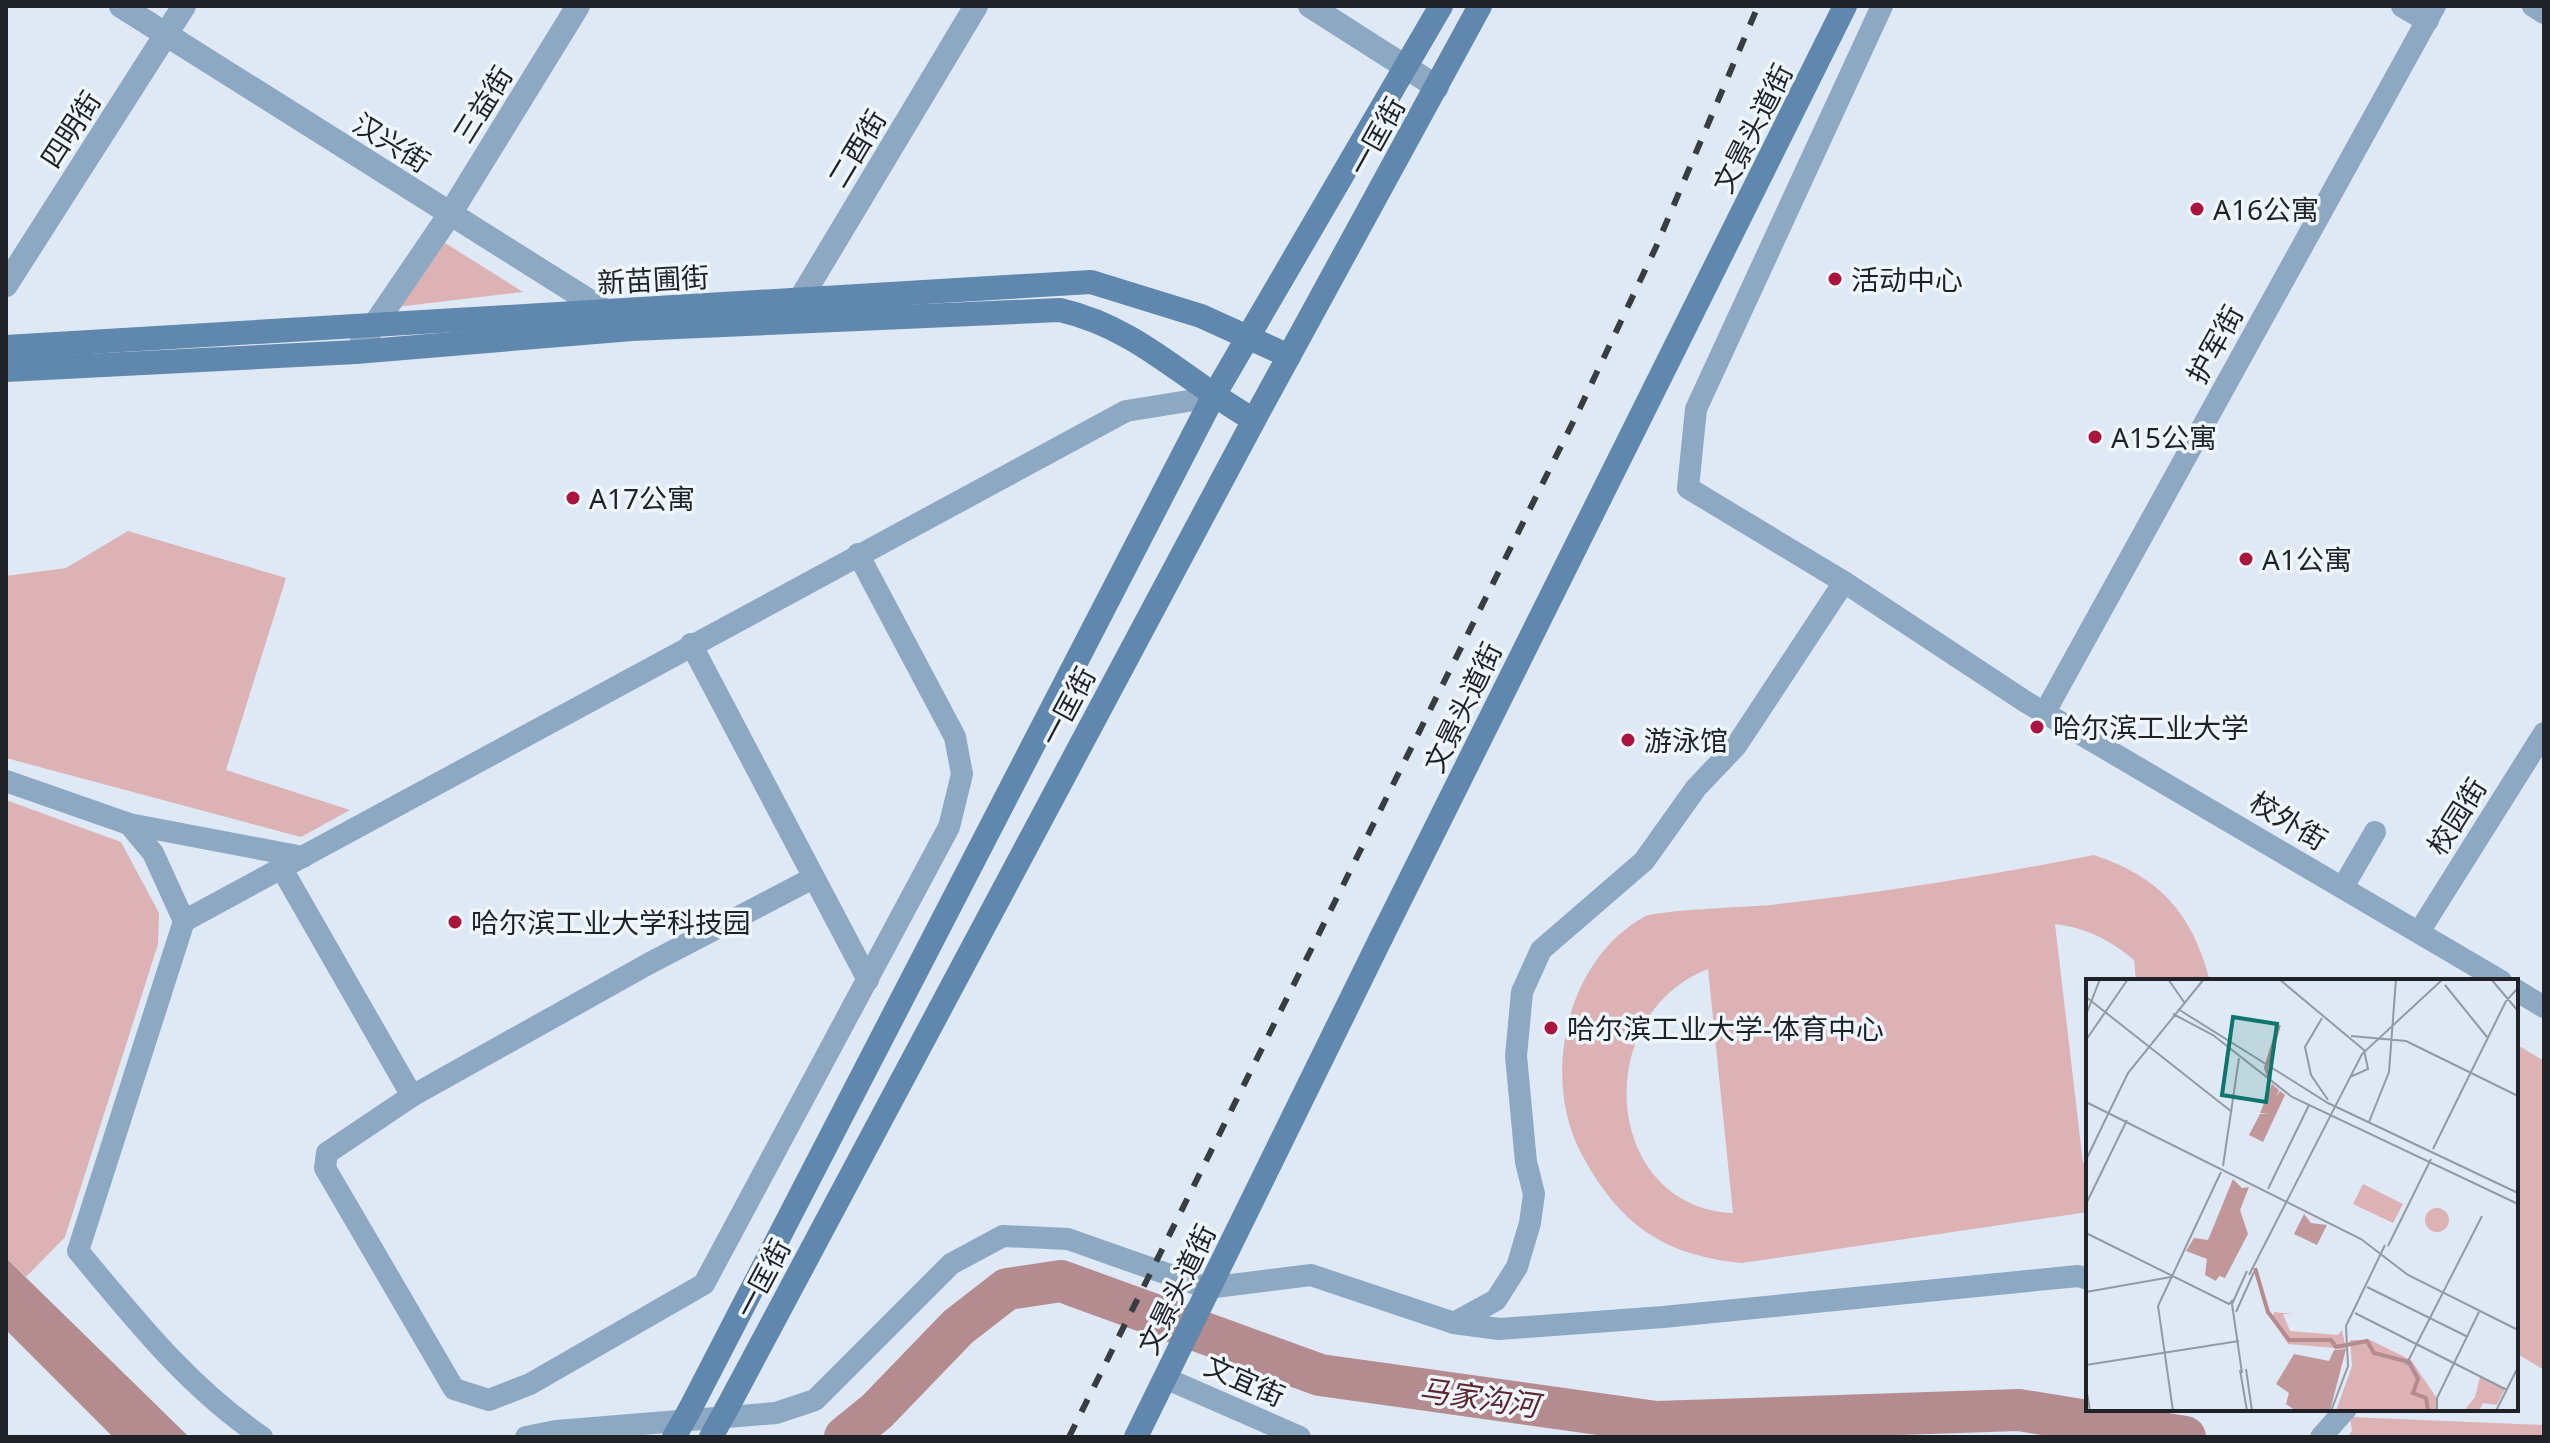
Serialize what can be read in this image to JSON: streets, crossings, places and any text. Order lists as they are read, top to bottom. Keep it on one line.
{"streets":{"main road":["文景头道街","一匡街","新苗圃街"],"street":["三益街","四明街","汉兴街","二酉街","护军街","校园街","校外街","文宜街"]},"crossings":[["三益街","汉兴街"],["三益街","新苗圃街"],["文景头道街","文宜街"],["四明街","汉兴街"],["一匡街","新苗圃街"],["汉兴街","新苗圃街"],["二酉街","新苗圃街"],["护军街","校外街"],["校园街","校外街"]],"water":["马家沟河"],"places":["A16公寓","活动中心","A15公寓","A17公寓","A1公寓","哈尔滨工业大学","游泳馆","哈尔滨工业大学科技园","哈尔滨工业大学-体育中心"]}
